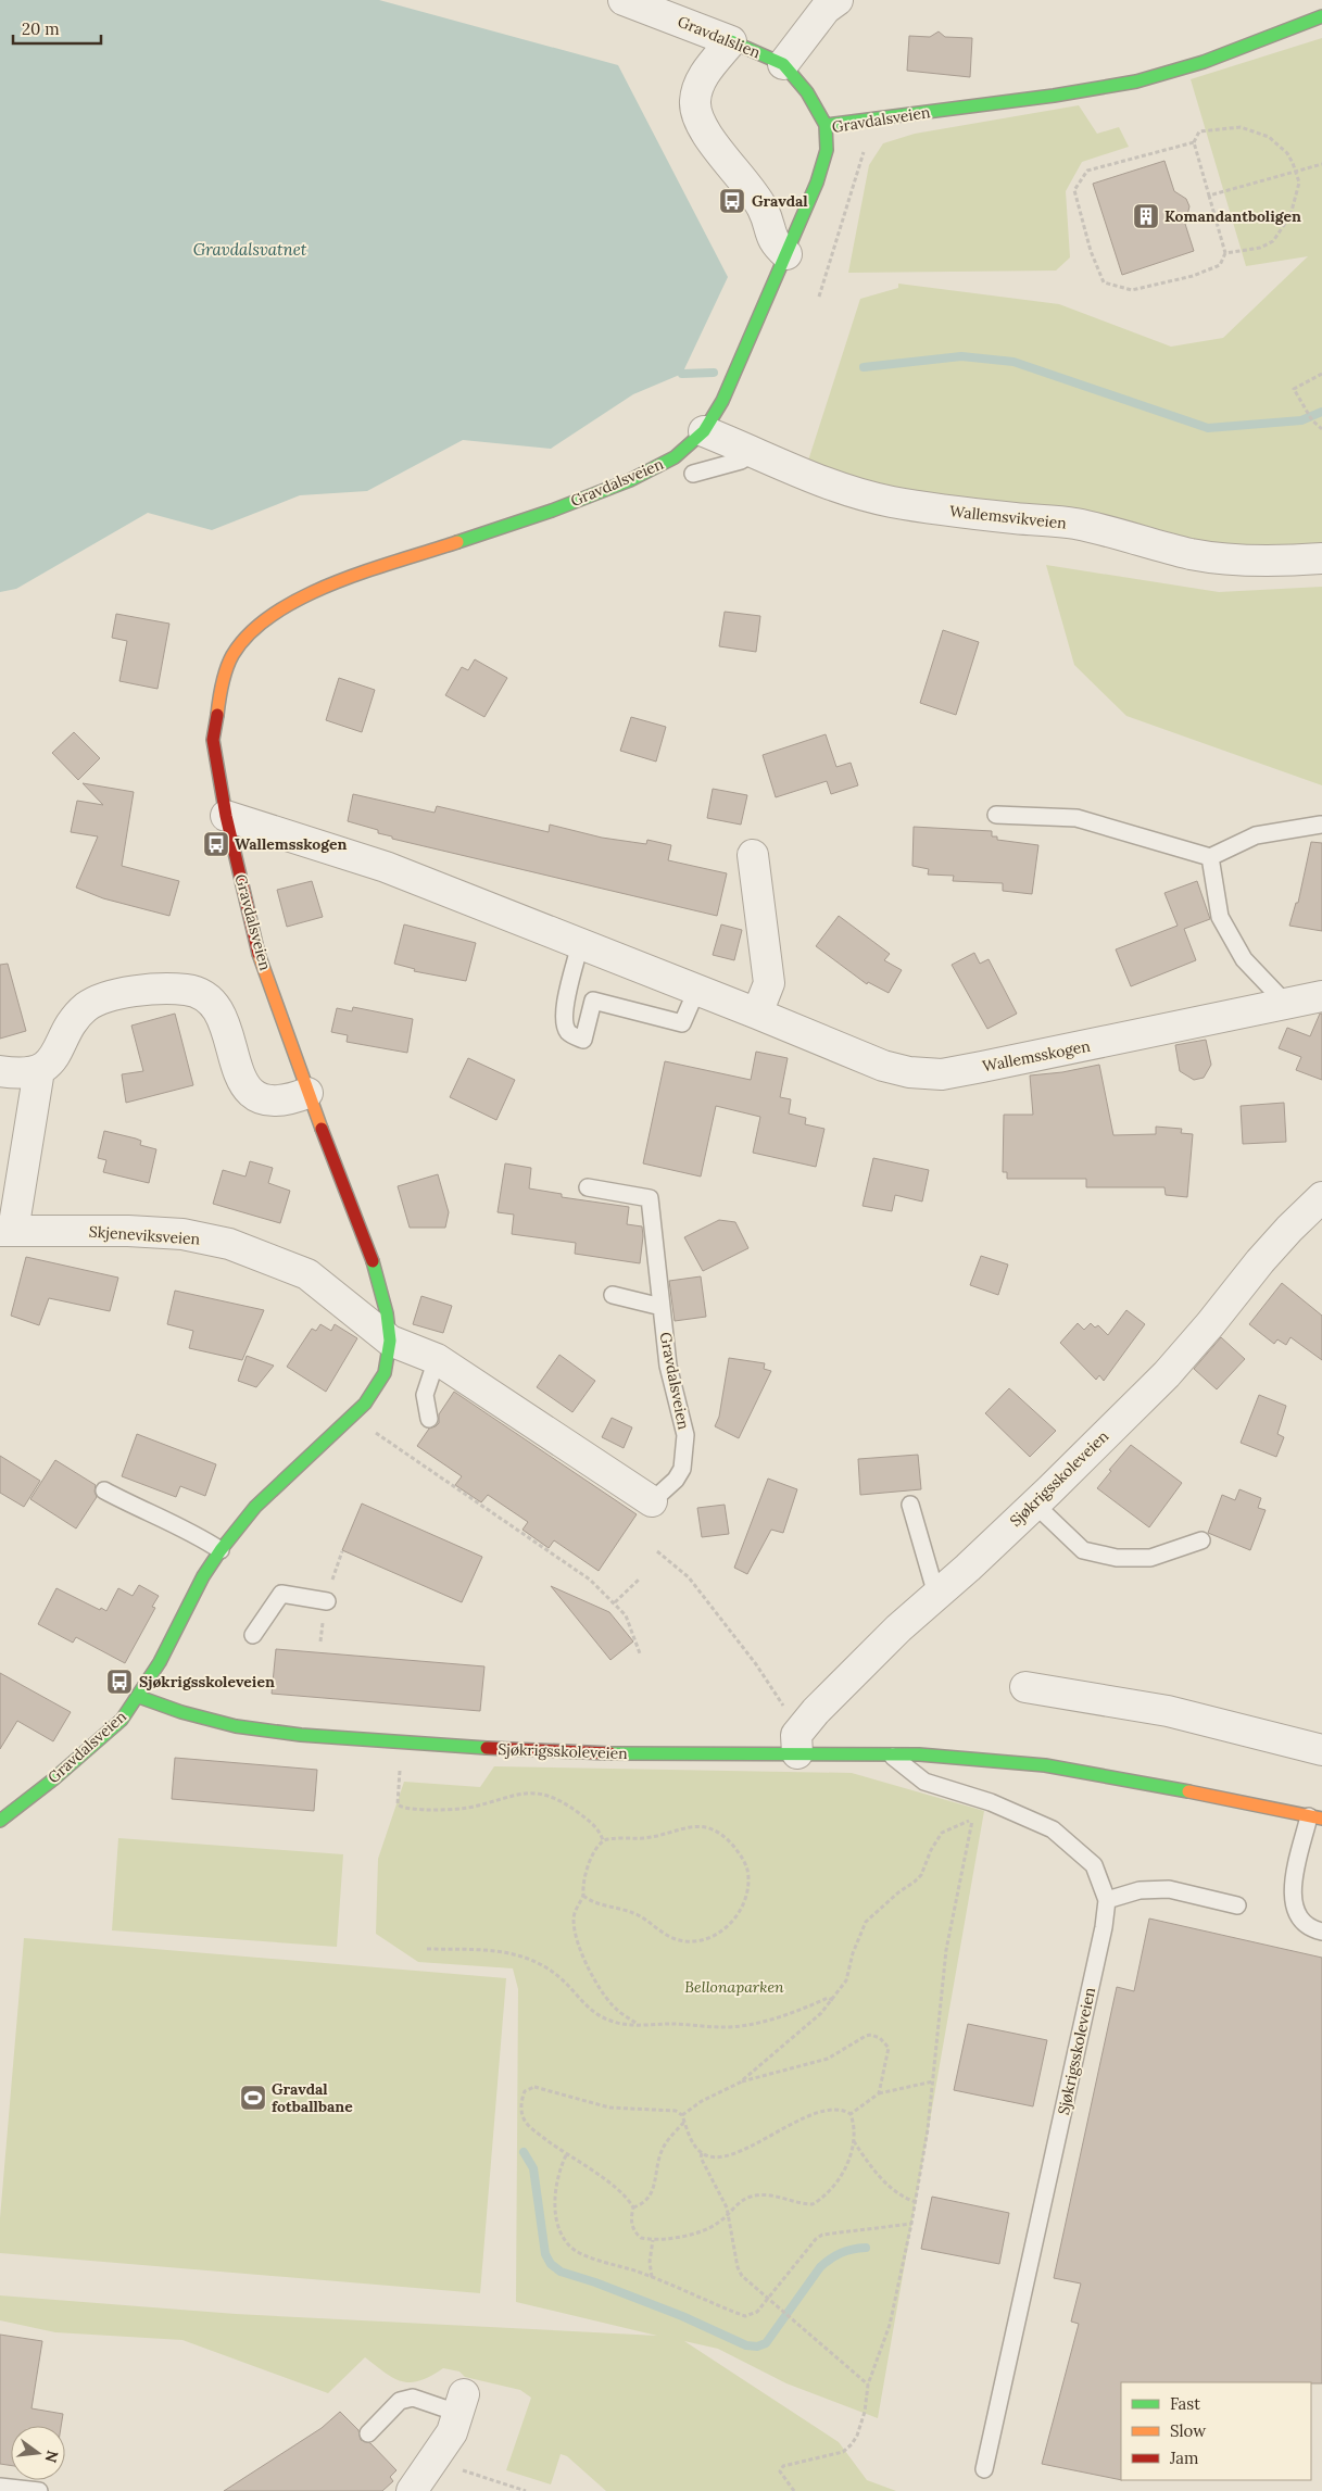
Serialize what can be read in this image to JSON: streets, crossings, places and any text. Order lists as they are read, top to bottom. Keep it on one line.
{"streets":{"main road":["Gravdalslien","Gravdalsveien","Sjøkrigsskoleveien"],"street":["Wallemsvikveien","Wallemsskogen","Skjeneviksveien"]},"crossings":[["Gravdalslien","Gravdalsveien"],["Gravdalsveien","Wallemsvikveien"],["Gravdalsveien","Wallemsskogen"],["Gravdalsveien","Skjeneviksveien"],["Gravdalsveien","Sjøkrigsskoleveien"]],"water":["Gravdalsvatnet"],"parks":["Bellonaparken"],"places":{"bus stop":["Gravdal","Wallemsskogen","Sjøkrigsskoleveien"],"building":["Komandantboligen"],"sports":["Gravdal fotballbane"]},"legend":["Fast","Slow","Jam"],"scale_bar":"20 m","north":"right"}
